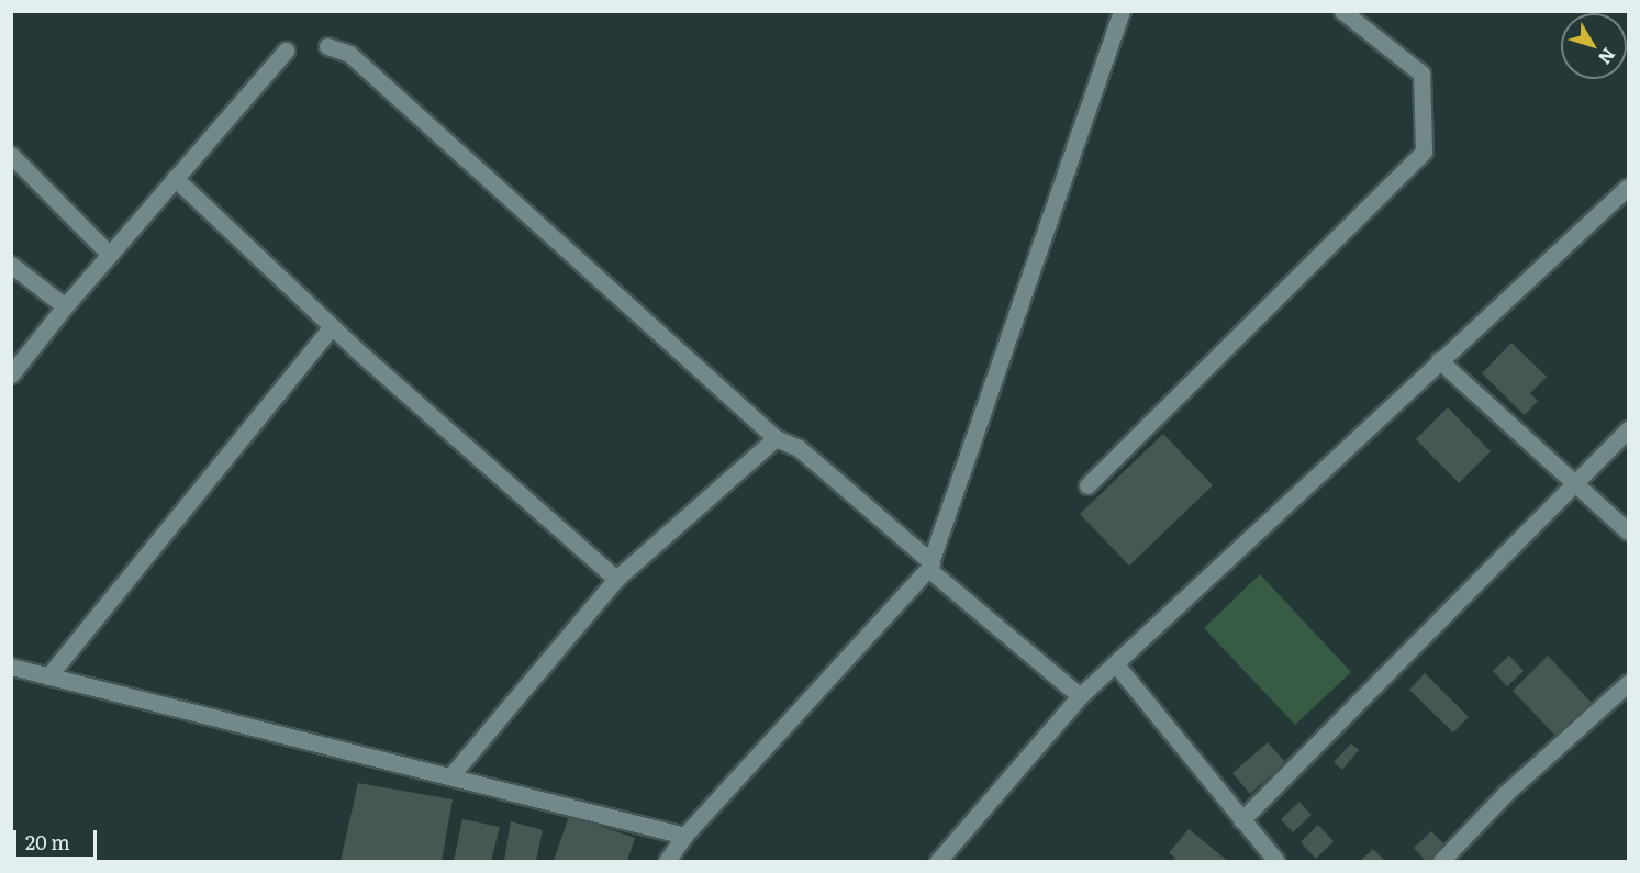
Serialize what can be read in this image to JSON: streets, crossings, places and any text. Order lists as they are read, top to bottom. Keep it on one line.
{"scale_bar":"20 m","north":"bottom right"}
